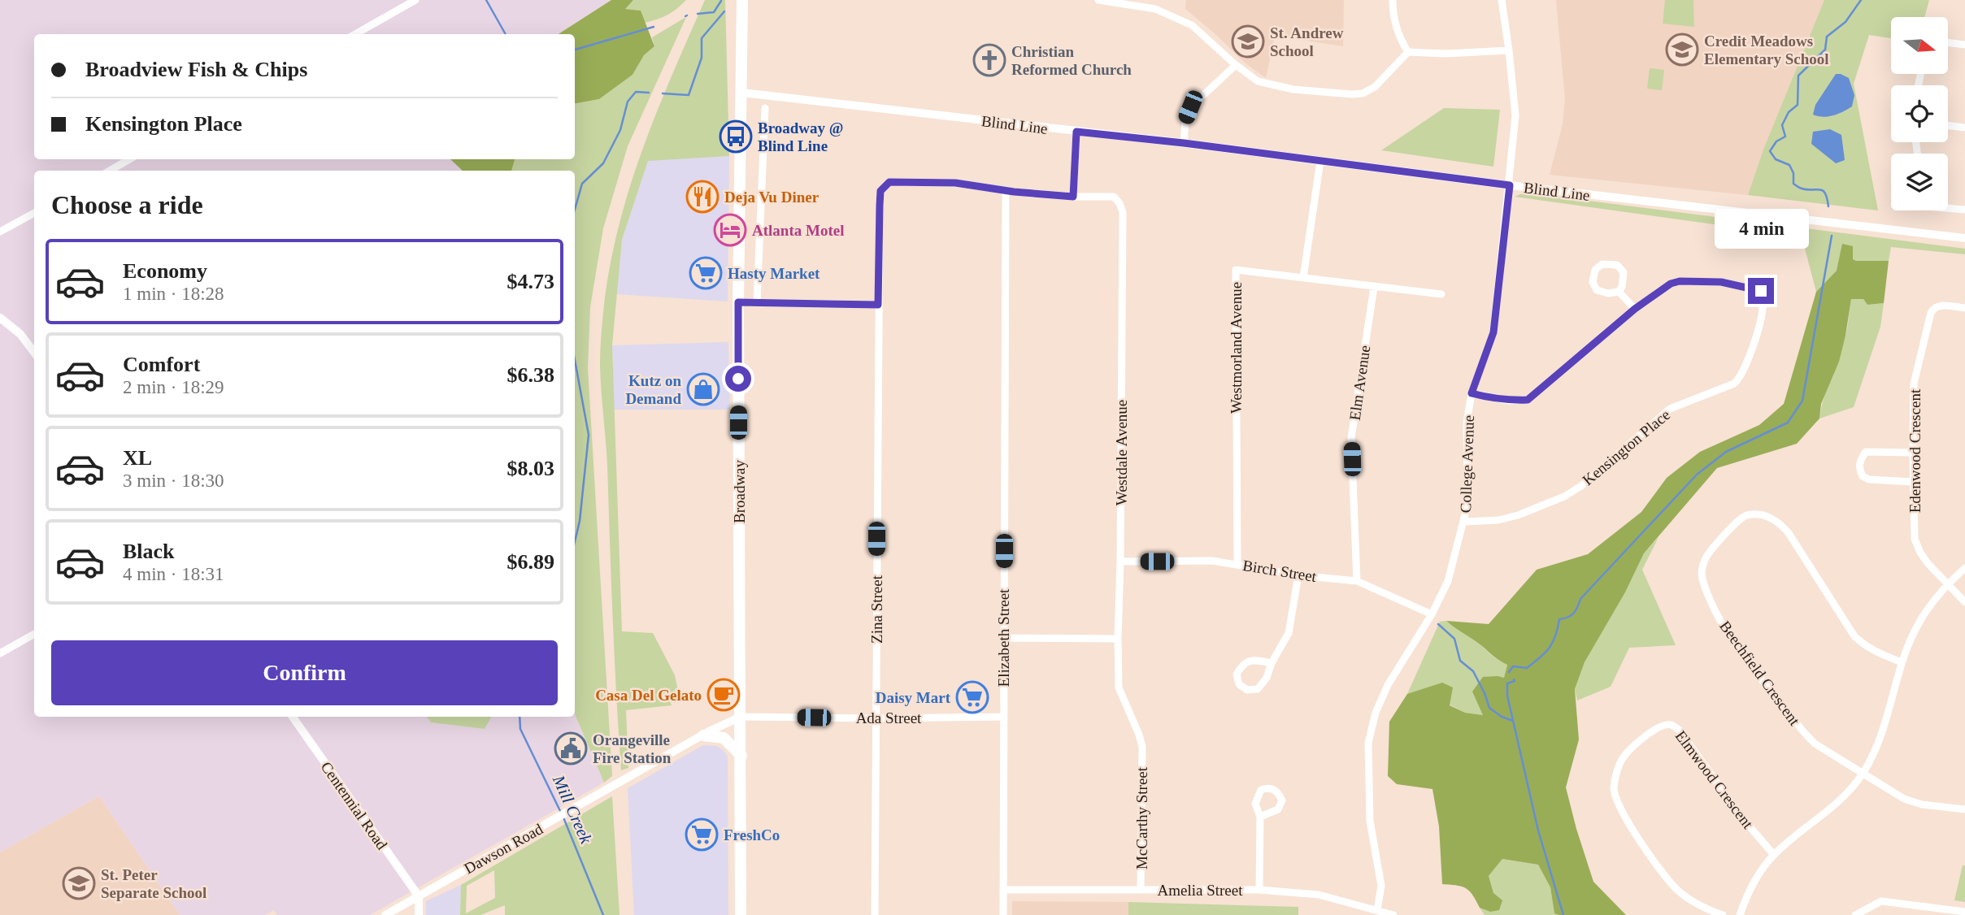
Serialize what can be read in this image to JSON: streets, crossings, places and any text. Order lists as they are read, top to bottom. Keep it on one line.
{"streets":{"main road":["Broadway"],"street":["Blind Line","Westmorland Avenue","Elm Avenue","Kensington Place","Edenwood Crescent","Westdale Avenue","College Avenue","Birch Street","Zina Street","Elizabeth Street","Beechfield Crescent","Ada Street","Elmwood Crescent","Centennial Road","McCarthy Street","Dawson Road","Amelia Street"]},"crossings":[["Blind Line","College Avenue"],["Blind Line","Broadway"],["Westmorland Avenue","Elm Avenue"],["Westmorland Avenue","Birch Street"],["Elm Avenue","Birch Street"],["Kensington Place","College Avenue"],["Westdale Avenue","Birch Street"],["Westdale Avenue","Zina Street"],["Westdale Avenue","McCarthy Street"],["College Avenue","Birch Street"],["College Avenue","Amelia Street"],["Broadway","Ada Street"],["Broadway","Dawson Road"],["Zina Street","Elizabeth Street"],["Zina Street","Ada Street"],["Elizabeth Street","Ada Street"],["Elizabeth Street","Amelia Street"],["Ada Street","Dawson Road"],["Centennial Road","Dawson Road"],["McCarthy Street","Amelia Street"]],"water":["Mill Creek"],"places":{"school or university":["St. Andrew School","Credit Meadows Elementary School","St. Peter Separate School"],"church":["Christian Reformed Church"],"bus stop":["Broadway @ Blind Line"],"restaurant":["Deja Vu Diner"],"hotel":["Atlanta Motel"],"supermarket":["Hasty Market","Daisy Mart","FreshCo"],"shop":["Kutz on Demand"],"cafe":["Casa Del Gelato"],"public building":["Orangeville Fire Station"]},"north":"right","page":{"banner":["Broadview Fish & Chips","Kensington Place"],"heading":"Choose a ride","bubble":"4 min","list":[{"name":"Economy","note":"1 min · 18:28","value":"$4.73"},{"name":"Comfort","note":"2 min · 18:29","value":"$6.38"},{"name":"XL","note":"3 min · 18:30","value":"$8.03"},{"name":"Black","note":"4 min · 18:31","value":"$6.89"}],"buttons":"Confirm"}}
